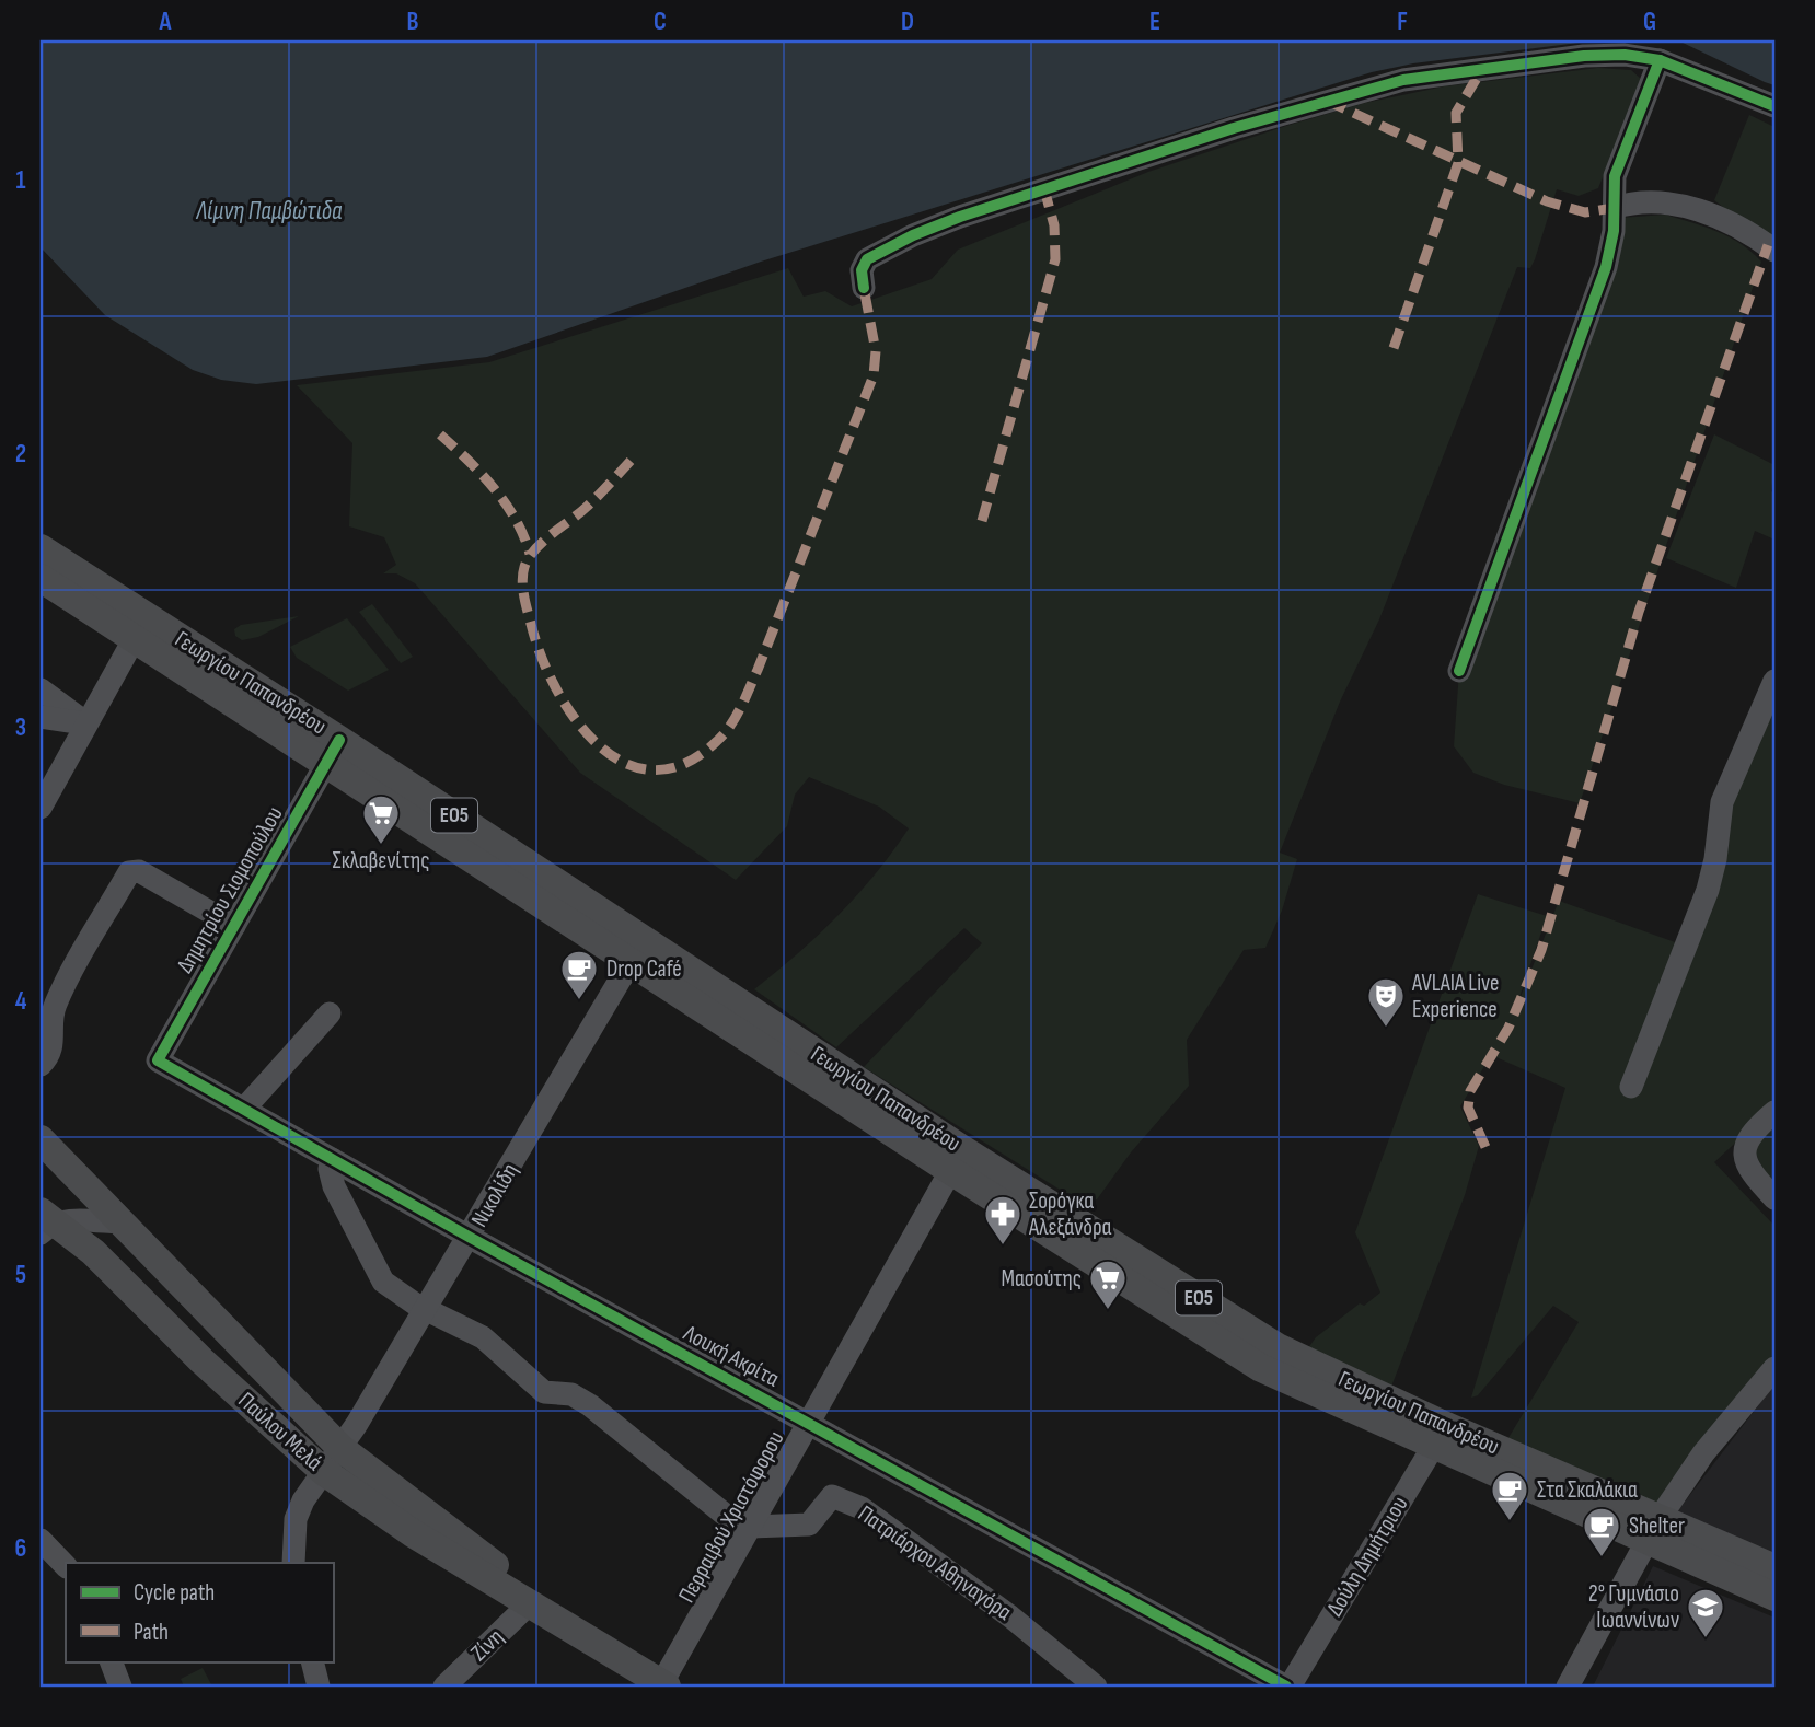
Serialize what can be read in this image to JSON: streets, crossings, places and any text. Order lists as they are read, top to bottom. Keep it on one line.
{"streets":{"main road":["Γεωργίου Παπανδρέου","ΕΟ5","Παύλου Μελά"],"street":["Δημητρίου Σιομοπούλου","Νικολίδη","Λουκή Ακρίτα","Περραιβού Χριστόφορου","Δούλη Δημήτριου","Πατριάρχου Αθηναγόρα","Ζίνη"]},"crossings":[["Γεωργίου Παπανδρέου","Δημητρίου Σιομοπούλου"],["Γεωργίου Παπανδρέου","Νικολίδη"],["Γεωργίου Παπανδρέου","Περραιβού Χριστόφορου"],["Γεωργίου Παπανδρέου","Δούλη Δημήτριου"],["Δημητρίου Σιομοπούλου","Λουκή Ακρίτα"],["Νικολίδη","Λουκή Ακρίτα"],["Νικολίδη","Παύλου Μελά"],["Λουκή Ακρίτα","Περραιβού Χριστόφορου"],["Λουκή Ακρίτα","Δούλη Δημήτριου"],["Παύλου Μελά","Περραιβού Χριστόφορου"],["Παύλου Μελά","Ζίνη"],["Περραιβού Χριστόφορου","Πατριάρχου Αθηναγόρα"]],"water":["Λίμνη Παμβώτιδα"],"places":{"supermarket":["Σκλαβενίτης","Μασούτης"],"cafe":["Drop Café","Στα Σκαλάκια","Shelter"],"theatre":["AVLAIA Live Experience"],"pharmacy":["Σορόγκα Αλεξάνδρα"],"school or university":["2° Γυμνάσιο Ιωαννίνων"]},"legend":["Cycle path","Path"],"grid":{"columns":["A","B","C","D","E","F","G"],"rows":["1","2","3","4","5","6"]}}
